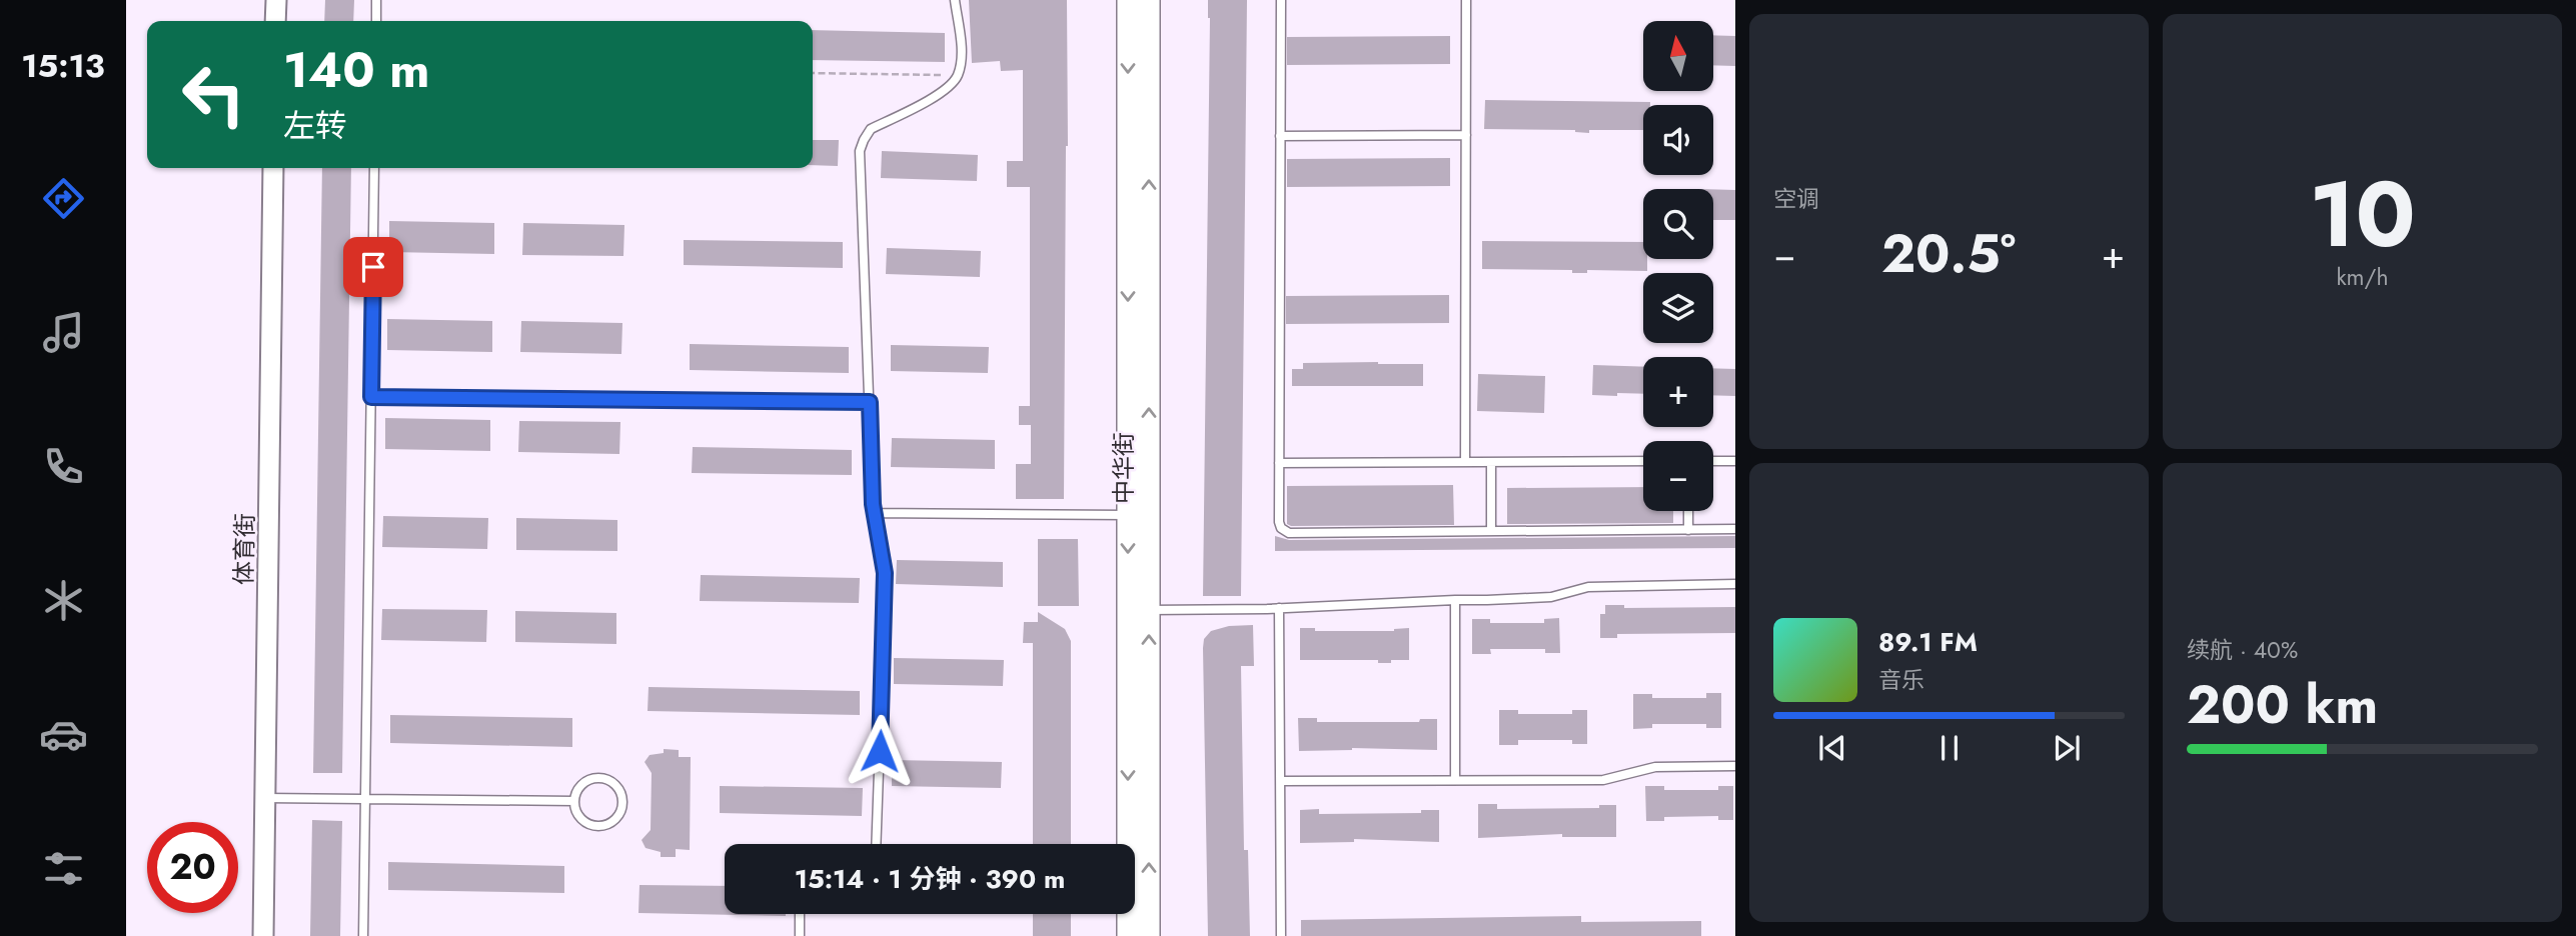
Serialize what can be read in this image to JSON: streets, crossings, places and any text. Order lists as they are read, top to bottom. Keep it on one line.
{"streets":{"main road":["中华街"],"street":["体育街"]},"north":"top","page":{"tabs":"15:13","tile":["空调",["10","km/h"],["续航 · 40%","200 km"]],"map_buttons":["+","−"],"turn":["140 m","左转"],"heat":["−","20.5°","+"],"song":["89.1 FM","音乐"],"limit":"20","trip":"15:14 · 1 分钟 · 390 m"}}
